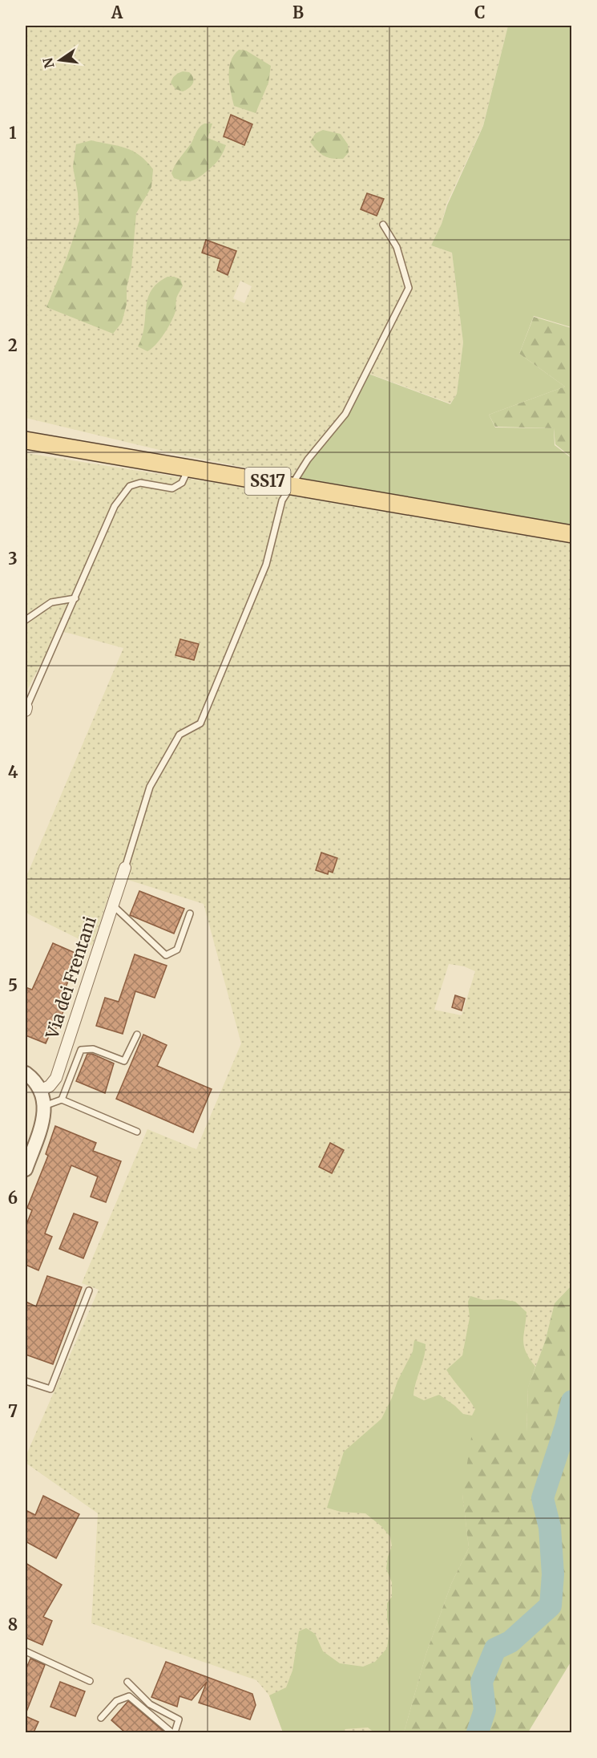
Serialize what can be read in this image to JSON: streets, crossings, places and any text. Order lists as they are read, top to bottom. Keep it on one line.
{"streets":{"main road":["SS17"],"street":["Via dei Frentani"]},"north":"left","grid":{"columns":["A","B","C"],"rows":["1","2","3","4","5","6","7","8"]}}
